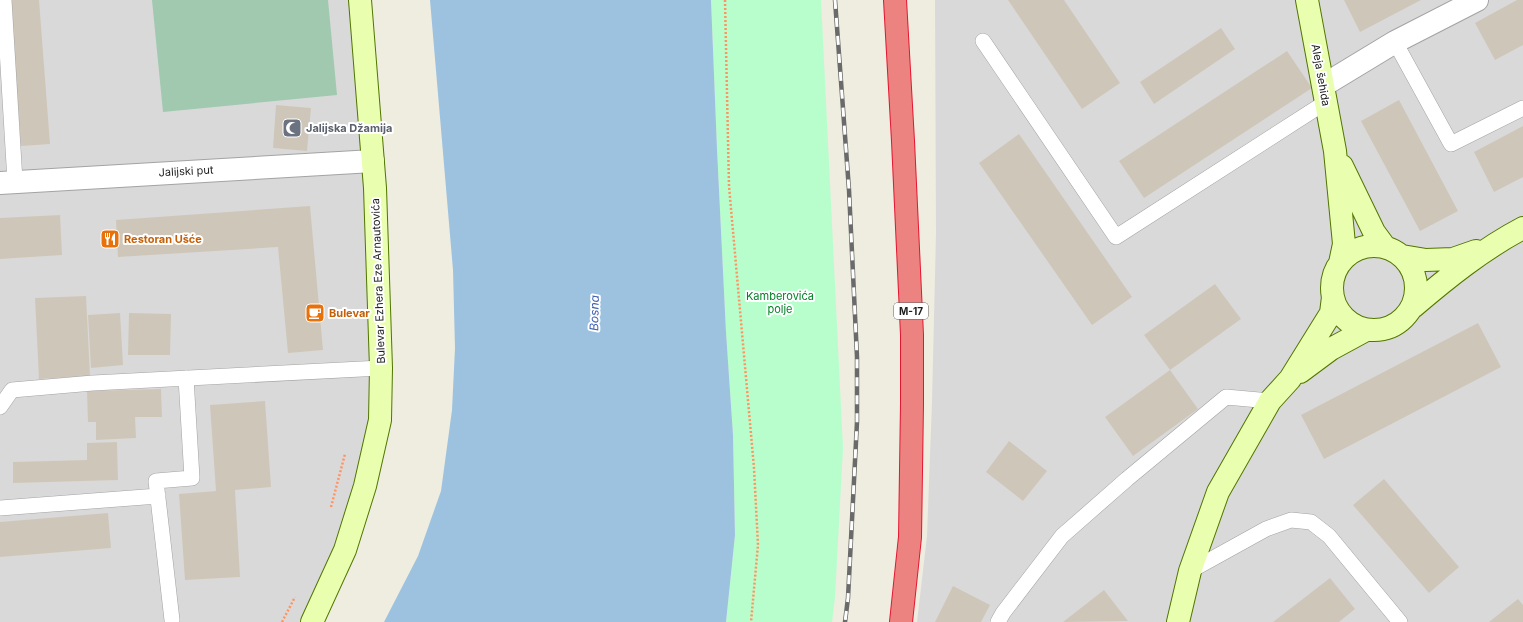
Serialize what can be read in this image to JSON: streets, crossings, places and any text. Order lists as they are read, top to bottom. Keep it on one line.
{"streets":{"highway":["M-17"],"street":["Aleja šehida","Jalijski put","Bulevar Ezhera Eze Arnautovića"]},"crossings":[["Jalijski put","Bulevar Ezhera Eze Arnautovića"]],"water":["Bosna"],"parks":["Kamberovića polje"],"places":{"mosque":["Jalijska Džamija"],"restaurant":["Restoran Ušće"],"cafe":["Bulevar"]}}
